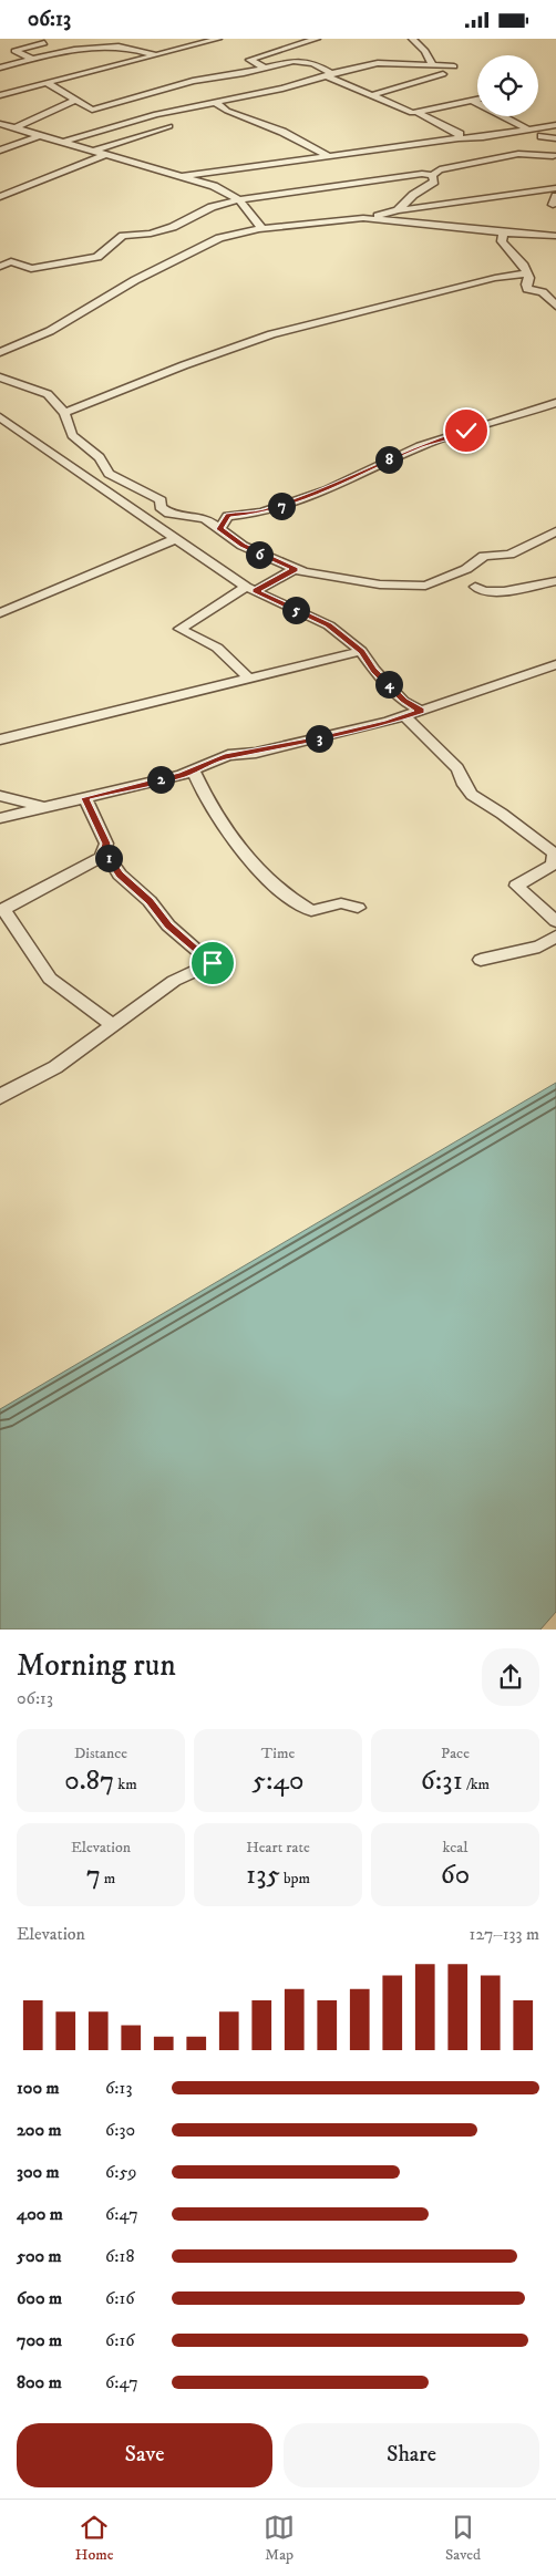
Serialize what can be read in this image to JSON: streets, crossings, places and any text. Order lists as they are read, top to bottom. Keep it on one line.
{"page":{"status":"06:13","pins":["8","7","6","5","4","3","2","1"],"heading":["Morning run","06:13"],"stats":[["Distance","0.87 km"],["Time","5:40"],["Pace","6:31 /km"],["Elevation","7 m"],["Heart rate","135 bpm"],["kcal","60"]],"chart":["Elevation","127–133 m"],"list":[{"name":"100 m","note":"6:13"},{"name":"200 m","note":"6:30"},{"name":"300 m","note":"6:59"},{"name":"400 m","note":"6:47"},{"name":"500 m","note":"6:18"},{"name":"600 m","note":"6:16"},{"name":"700 m","note":"6:16"},{"name":"800 m","note":"6:47"}],"buttons":["Save","Share"],"tabs":["Home","Map","Saved"]}}
